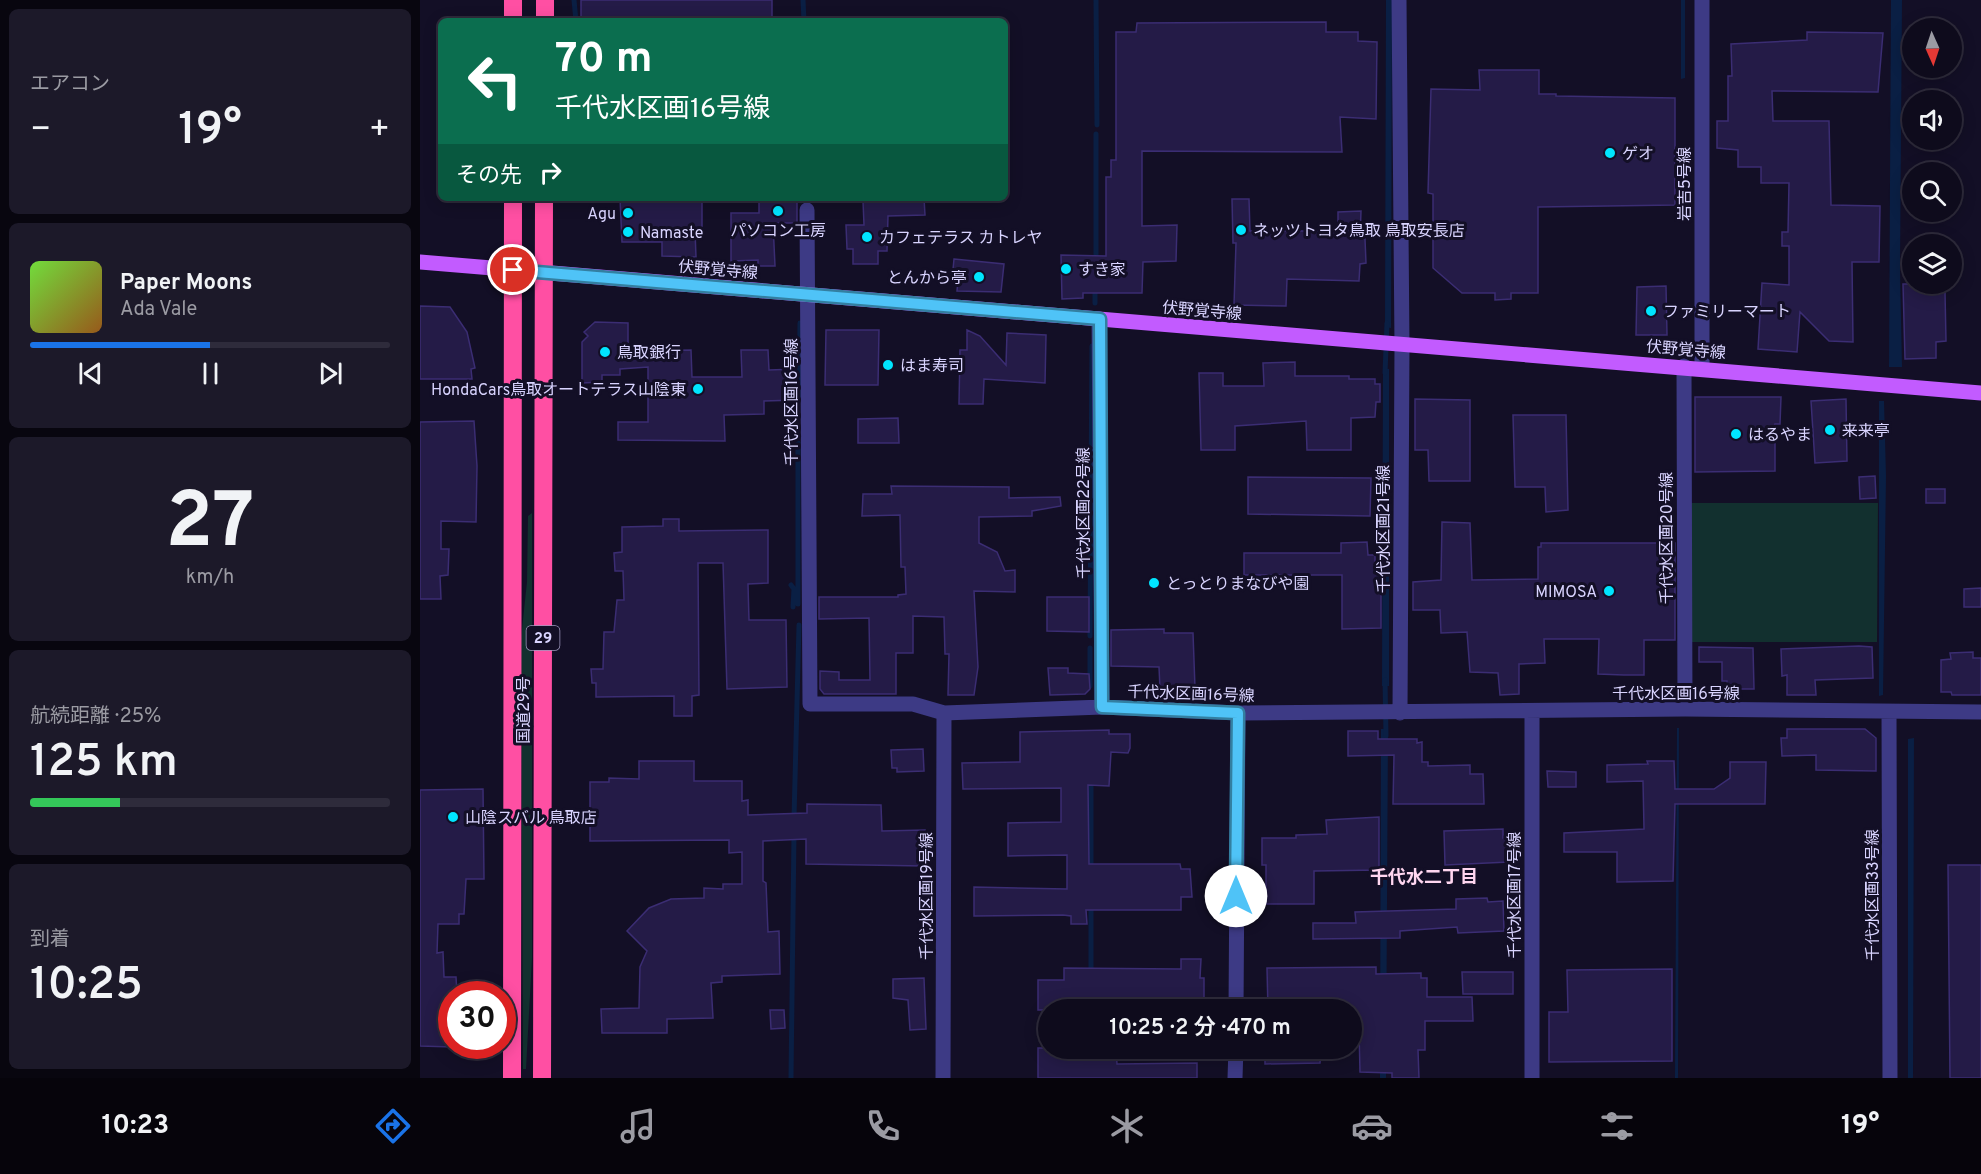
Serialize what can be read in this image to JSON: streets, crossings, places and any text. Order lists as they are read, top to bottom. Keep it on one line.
{"streets":{"highway":["29","国道29号"],"main road":["伏野覚寺線"],"street":["岩吉5号線","千代水区画16号線","千代水区画22号線","千代水区画21号線","千代水区画20号線","千代水区画17号線","千代水区画33号線","千代水区画19号線"]},"crossings":[["岩吉5号線","伏野覚寺線"],["伏野覚寺線","千代水区画16号線"],["伏野覚寺線","千代水区画22号線"],["伏野覚寺線","千代水区画21号線"],["伏野覚寺線","千代水区画20号線"],["伏野覚寺線","国道29号"],["千代水区画16号線","千代水区画22号線"],["千代水区画16号線","千代水区画21号線"],["千代水区画16号線","千代水区画20号線"],["千代水区画16号線","千代水区画17号線"],["千代水区画16号線","千代水区画33号線"],["千代水区画16号線","千代水区画19号線"]],"districts":["千代水二丁目"],"places":["ゲオ","パソコン工房","Agu","ネッツトヨタ鳥取 鳥取安長店","Namaste","カフェテラス カトレヤ","すき家","とんから亭","ファミリーマート","鳥取銀行","はま寿司","HondaCars鳥取オートテラス山陰東","来来亭","はるやま","とっとりまなびや園","MIMOSA","山陰スバル 鳥取店"],"north":"bottom","page":{"tile":["エアコン",["27","km/h"],["航続距離 · 25%","125 km"],["到着","10:25"]],"turn":["70 m","千代水区画16号線"],"heat":["−","19°","+"],"then":"その先","song":["Paper Moons","Ada Vale"],"limit":"30","trip":"10:25 · 2 分 · 470 m","tabs":["10:23","19°"]}}
